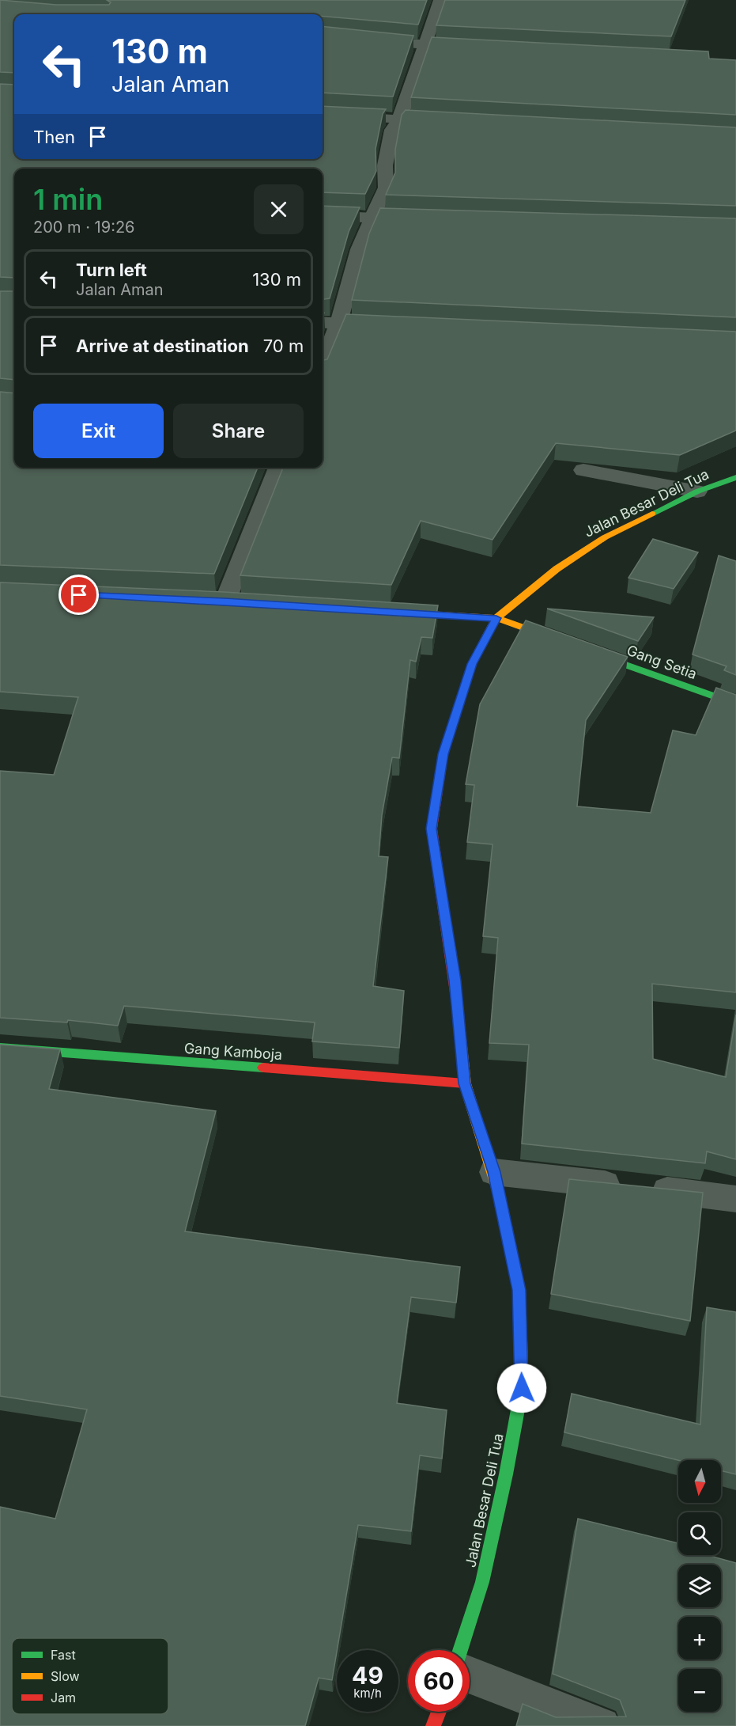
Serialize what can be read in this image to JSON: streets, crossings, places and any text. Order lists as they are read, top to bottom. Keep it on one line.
{"streets":{"main road":["Jalan Besar Deli Tua","Gang Setia","Gang Kamboja"]},"crossings":[["Jalan Besar Deli Tua","Gang Kamboja"]],"legend":["Fast","Slow","Jam"],"north":"bottom","page":{"turn":["130 m","Jalan Aman"],"then":"Then","heading":["1 min","200 m · 19:26"],"list":[{"name":"Turn left","note":"Jalan Aman","value":"130 m"},{"name":"Arrive at destination","value":"70 m"}],"buttons":["Exit","Share"],"map_buttons":["+","−"],"speed":"49 km/h","limit":"60"}}
